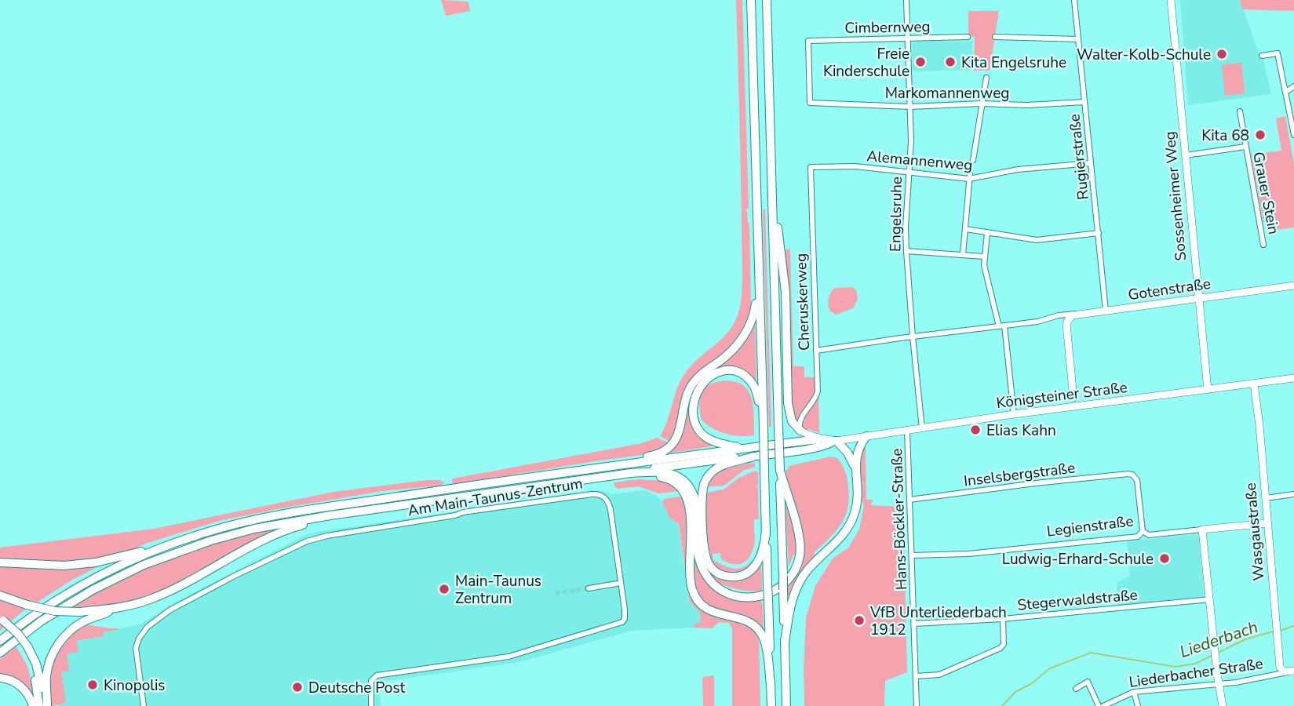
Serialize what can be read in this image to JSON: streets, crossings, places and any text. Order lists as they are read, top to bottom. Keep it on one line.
{"streets":{"street":["Cimbernweg","Markomannenweg","Rugierstraße","Alemannenweg","Grauer Stein","Sossenheimer Weg","Engelsruhe","Gotenstraße","Cheruskerweg","Königsteiner Straße","Inselsbergstraße","Am Main-Taunus-Zentrum","Hans-Böckler-Straße","Legienstraße","Wasgaustraße","Stegerwaldstraße","Liederbacher Straße"]},"crossings":[["Cimbernweg","Markomannenweg"],["Cimbernweg","Engelsruhe"],["Markomannenweg","Rugierstraße"],["Markomannenweg","Engelsruhe"],["Rugierstraße","Alemannenweg"],["Rugierstraße","Gotenstraße"],["Alemannenweg","Engelsruhe"],["Alemannenweg","Cheruskerweg"],["Grauer Stein","Sossenheimer Weg"],["Sossenheimer Weg","Gotenstraße"],["Sossenheimer Weg","Königsteiner Straße"],["Engelsruhe","Gotenstraße"],["Engelsruhe","Königsteiner Straße"],["Gotenstraße","Cheruskerweg"],["Cheruskerweg","Königsteiner Straße"],["Königsteiner Straße","Hans-Böckler-Straße"],["Königsteiner Straße","Wasgaustraße"],["Inselsbergstraße","Hans-Böckler-Straße"],["Inselsbergstraße","Legienstraße"],["Hans-Böckler-Straße","Legienstraße"],["Hans-Böckler-Straße","Stegerwaldstraße"],["Legienstraße","Wasgaustraße"],["Wasgaustraße","Liederbacher Straße"]],"water":["Liederbach"],"places":["Walter-Kolb-Schule","Freie Kinderschule","Kita Engelsruhe","Kita 68","Elias Kahn","Ludwig-Erhard-Schule","Main-Taunus Zentrum","VfB Unterliederbach 1912","Kinopolis","Deutsche Post"]}
